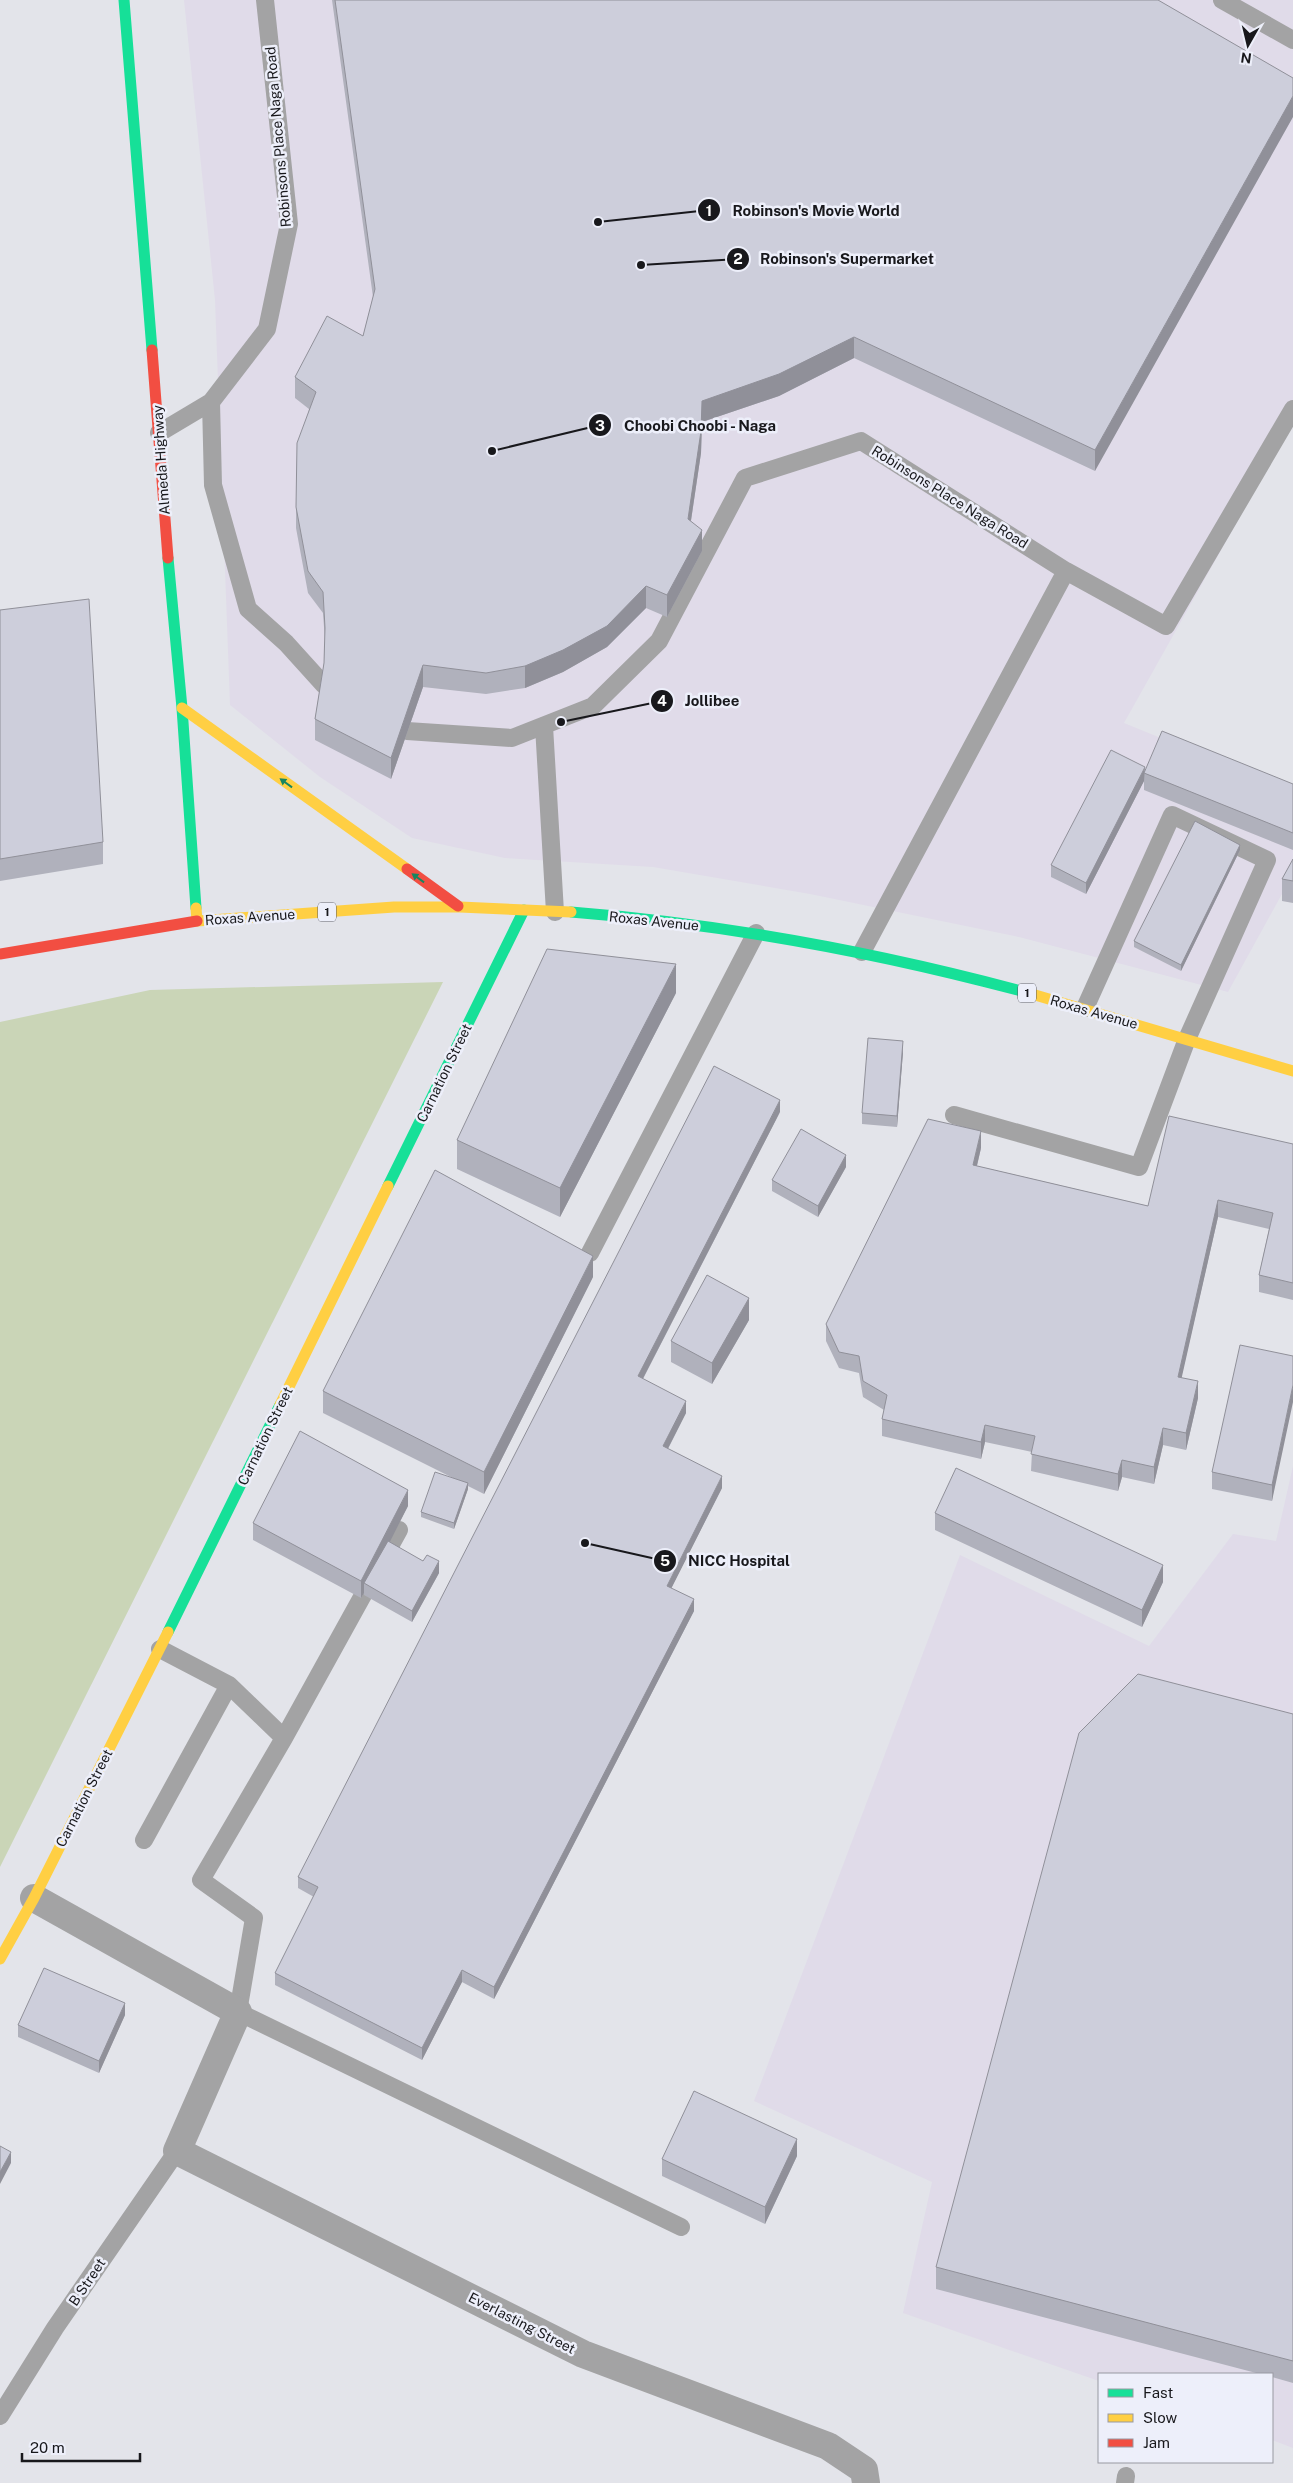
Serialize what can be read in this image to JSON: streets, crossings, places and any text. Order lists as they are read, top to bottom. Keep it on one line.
{"streets":{"main road":["Almeda Highway","1","Roxas Avenue","Carnation Street"],"street":["Everlasting Street"],"lane":["Robinsons Place Naga Road","B Street"]},"crossings":[["Robinsons Place Naga Road","Almeda Highway"],["Almeda Highway","Roxas Avenue"],["Roxas Avenue","Carnation Street"],["B Street","Everlasting Street"]],"places":["Robinson's Movie World","Robinson's Supermarket","Choobi Choobi - Naga","Jollibee","NICC Hospital"],"legend":["Fast","Slow","Jam"],"scale_bar":"20 m","north":"bottom"}
